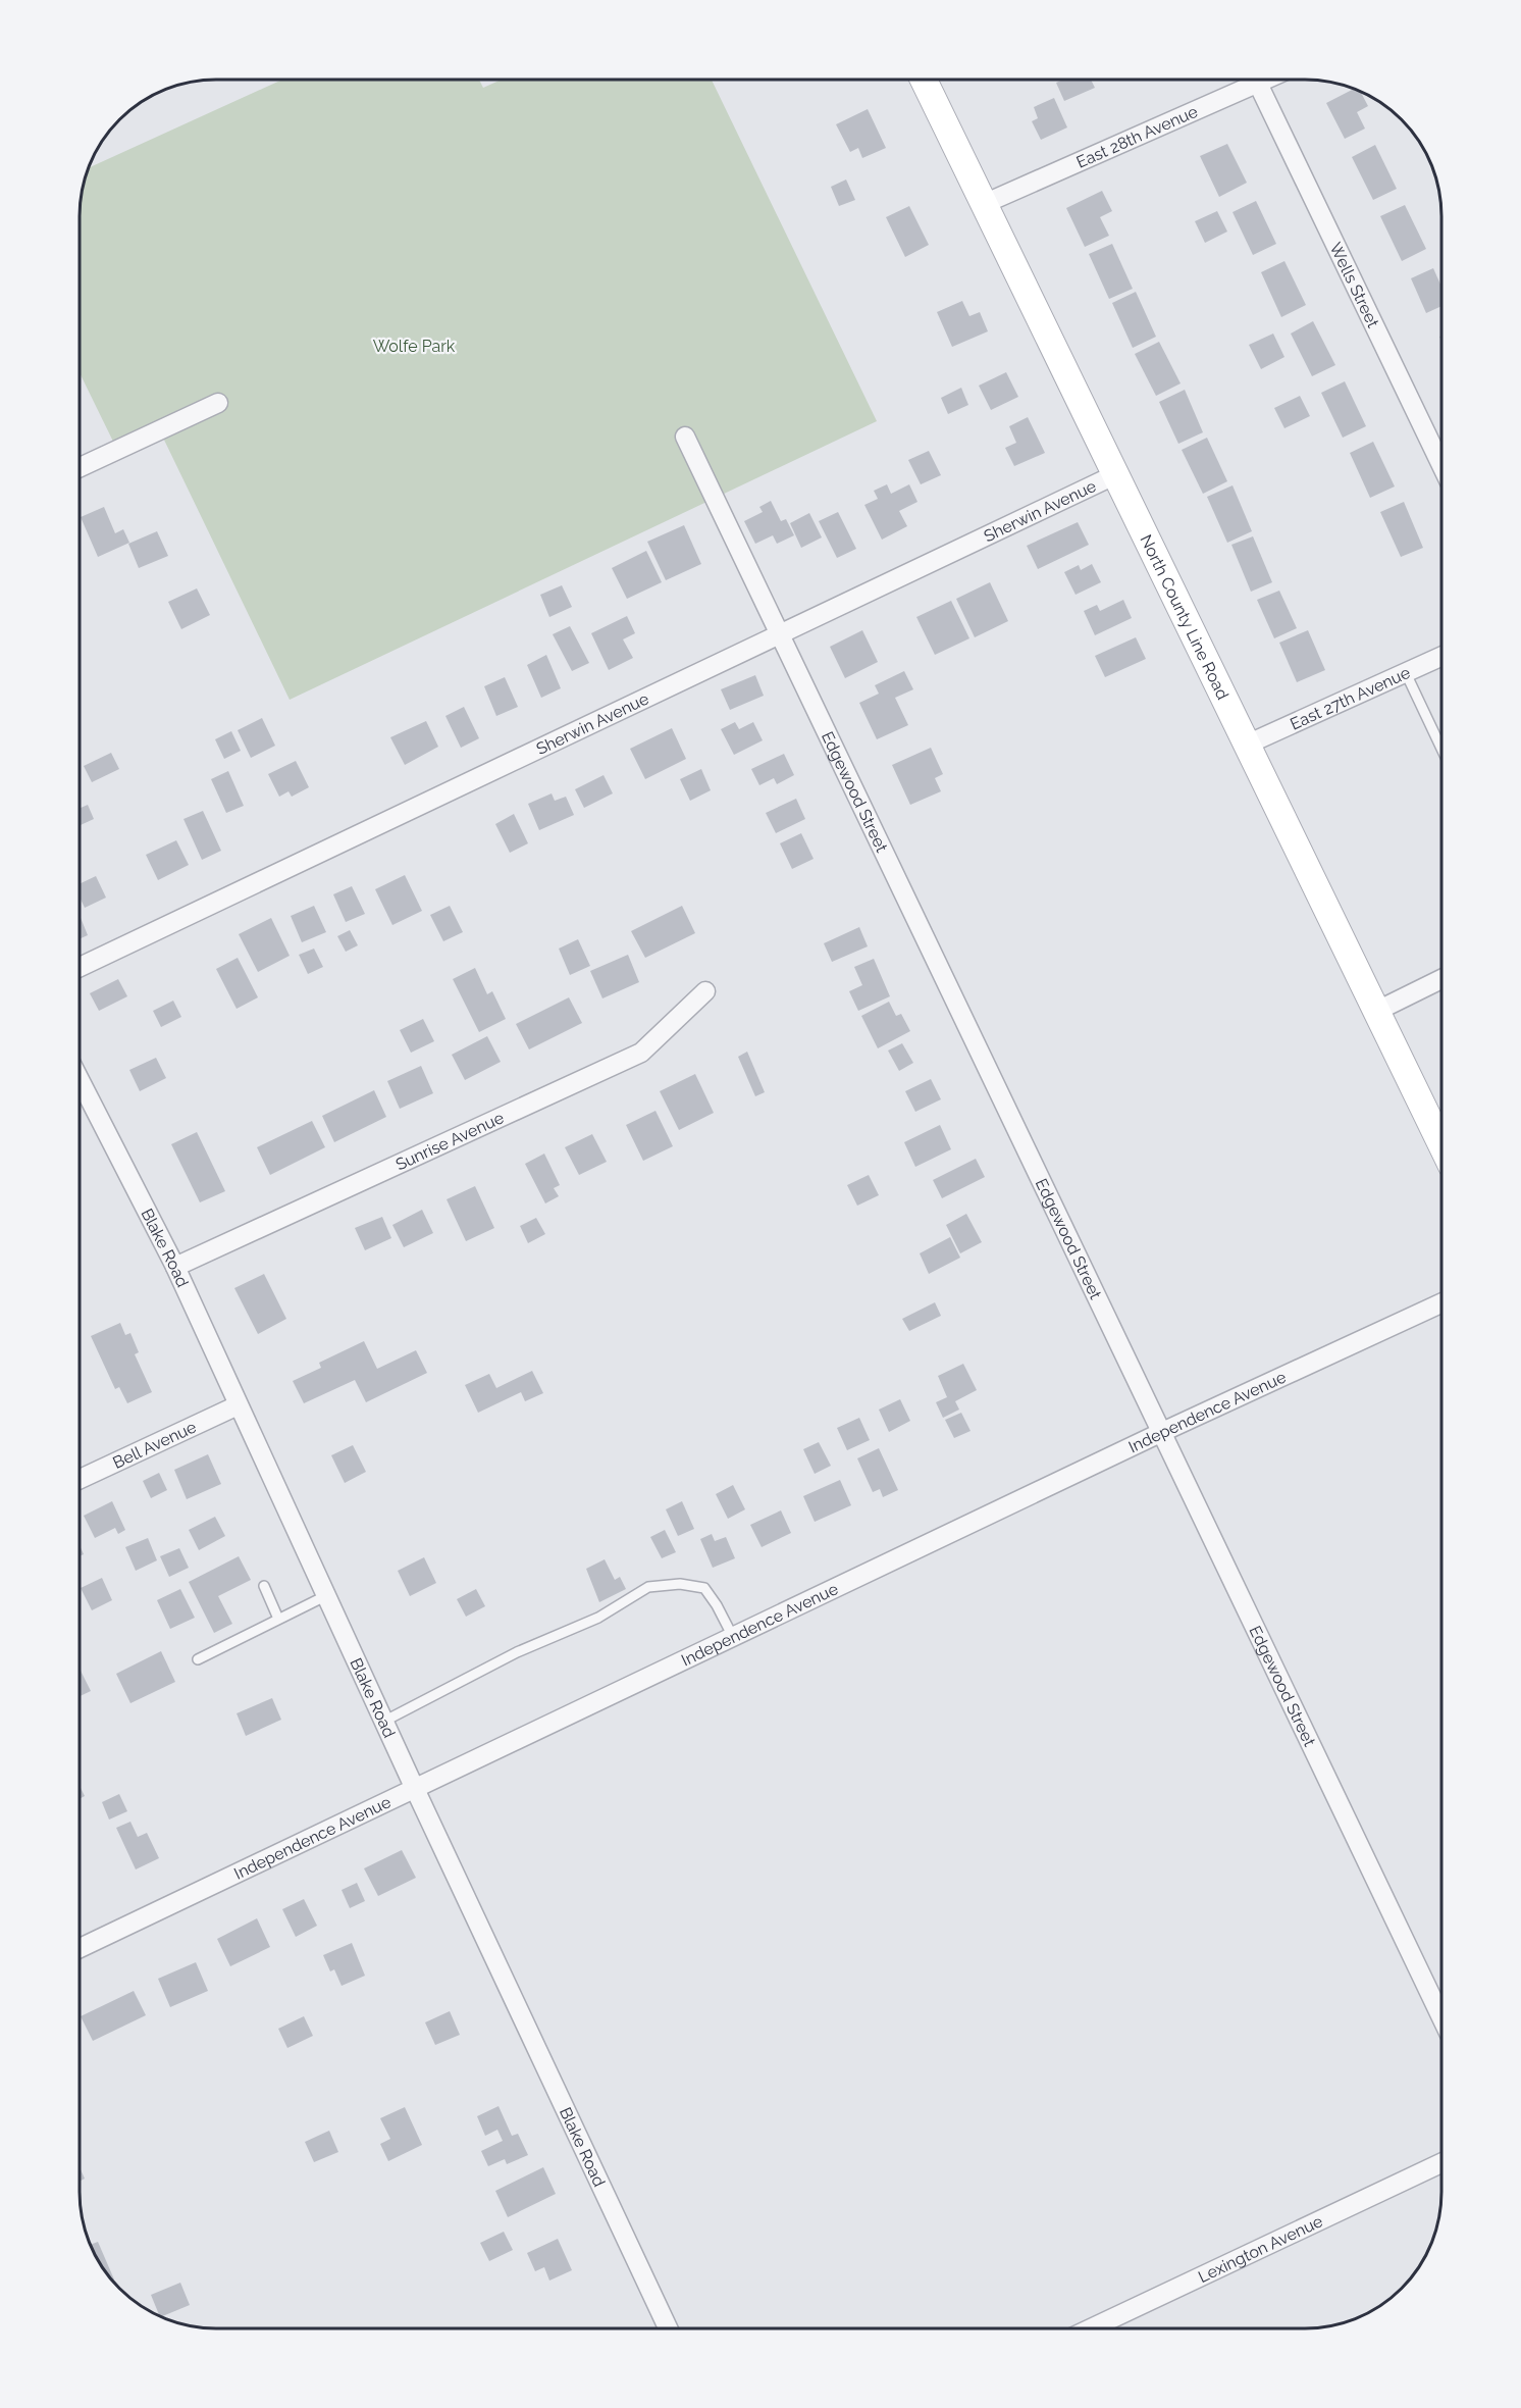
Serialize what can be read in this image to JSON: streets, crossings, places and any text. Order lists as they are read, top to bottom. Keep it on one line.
{"streets":{"main road":["North County Line Road"],"street":["East 28th Avenue","Wells Street","Sherwin Avenue","East 27th Avenue","Edgewood Street","Sunrise Avenue","Blake Road","Independence Avenue","Bell Avenue","Lexington Avenue"]},"crossings":[["East 28th Avenue","Wells Street"],["East 28th Avenue","North County Line Road"],["Sherwin Avenue","North County Line Road"],["Sherwin Avenue","Edgewood Street"],["North County Line Road","East 27th Avenue"],["Edgewood Street","Independence Avenue"],["Sunrise Avenue","Blake Road"],["Blake Road","Independence Avenue"],["Blake Road","Bell Avenue"]],"parks":["Wolfe Park"]}
